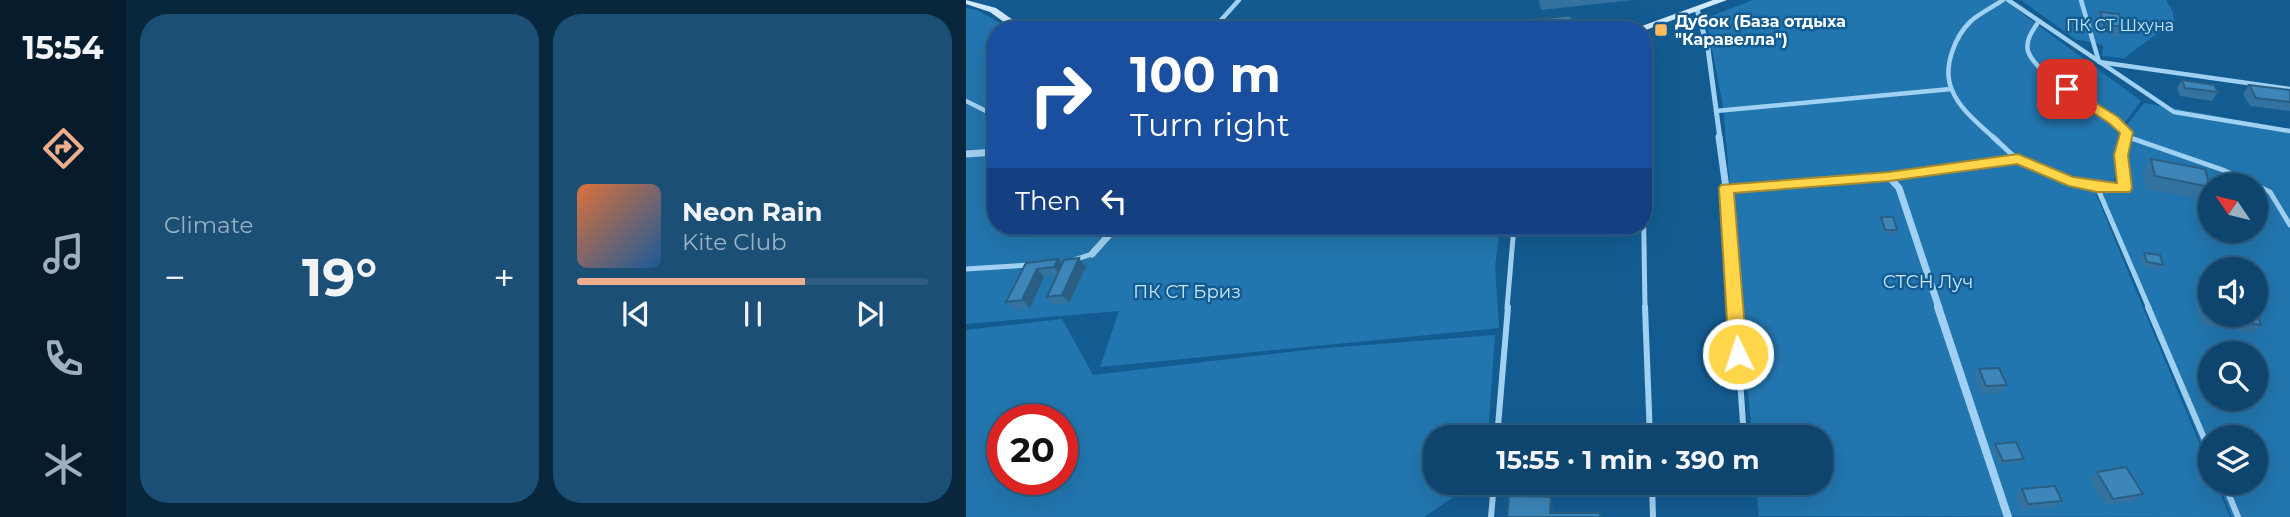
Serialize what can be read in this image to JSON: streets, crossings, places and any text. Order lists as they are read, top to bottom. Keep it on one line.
{"parks":["ПК СТ Шхуна","СТСН Луч","ПК СТ Бриз"],"places":{"transit":["Дубок (База отдыха \"Каравелла\")"]},"north":"top left","page":{"tabs":"15:54","tile":"Climate","turn":["100 m","Turn right"],"then":"Then","song":["Neon Rain","Kite Club"],"heat":["−","19°","+"],"limit":"20","trip":"15:55 · 1 min · 390 m"}}
